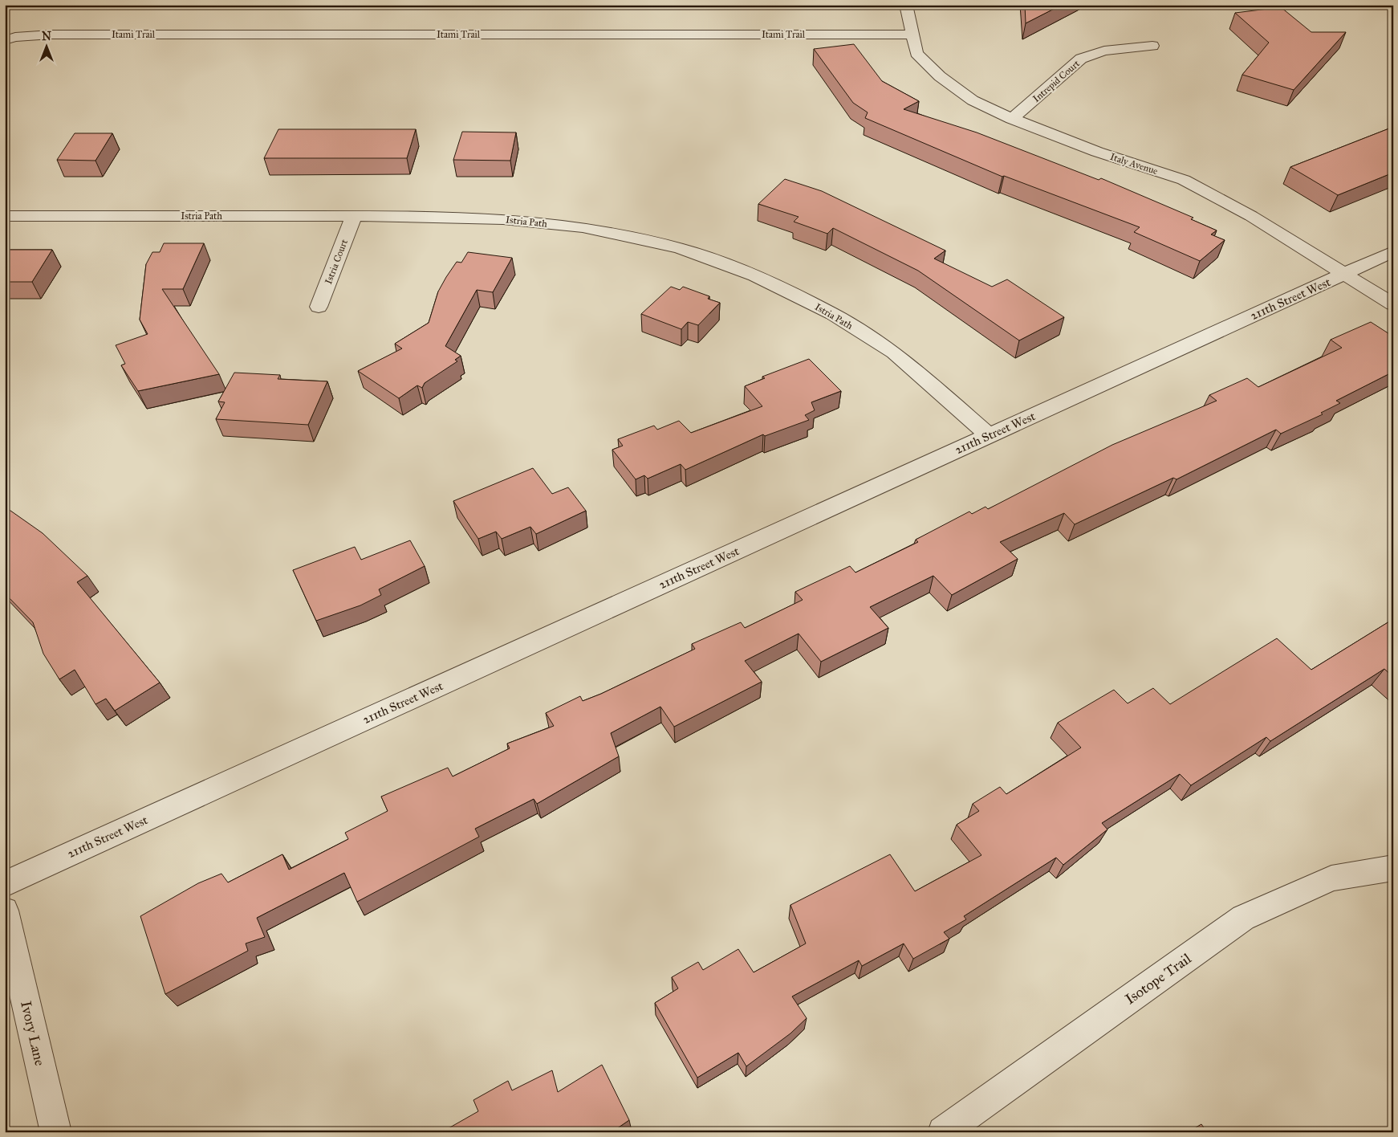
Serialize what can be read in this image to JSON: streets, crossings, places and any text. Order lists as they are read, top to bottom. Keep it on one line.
{"streets":{"street":["Itami Trail","Intrepid Court","Italy Avenue","Istria Path","Istria Court","211th Street West","Isotope Trail","Ivory Lane"]},"crossings":[["Itami Trail","Italy Avenue"],["Intrepid Court","Italy Avenue"],["Italy Avenue","211th Street West"],["Istria Path","Istria Court"],["Istria Path","211th Street West"]],"north":"top"}
